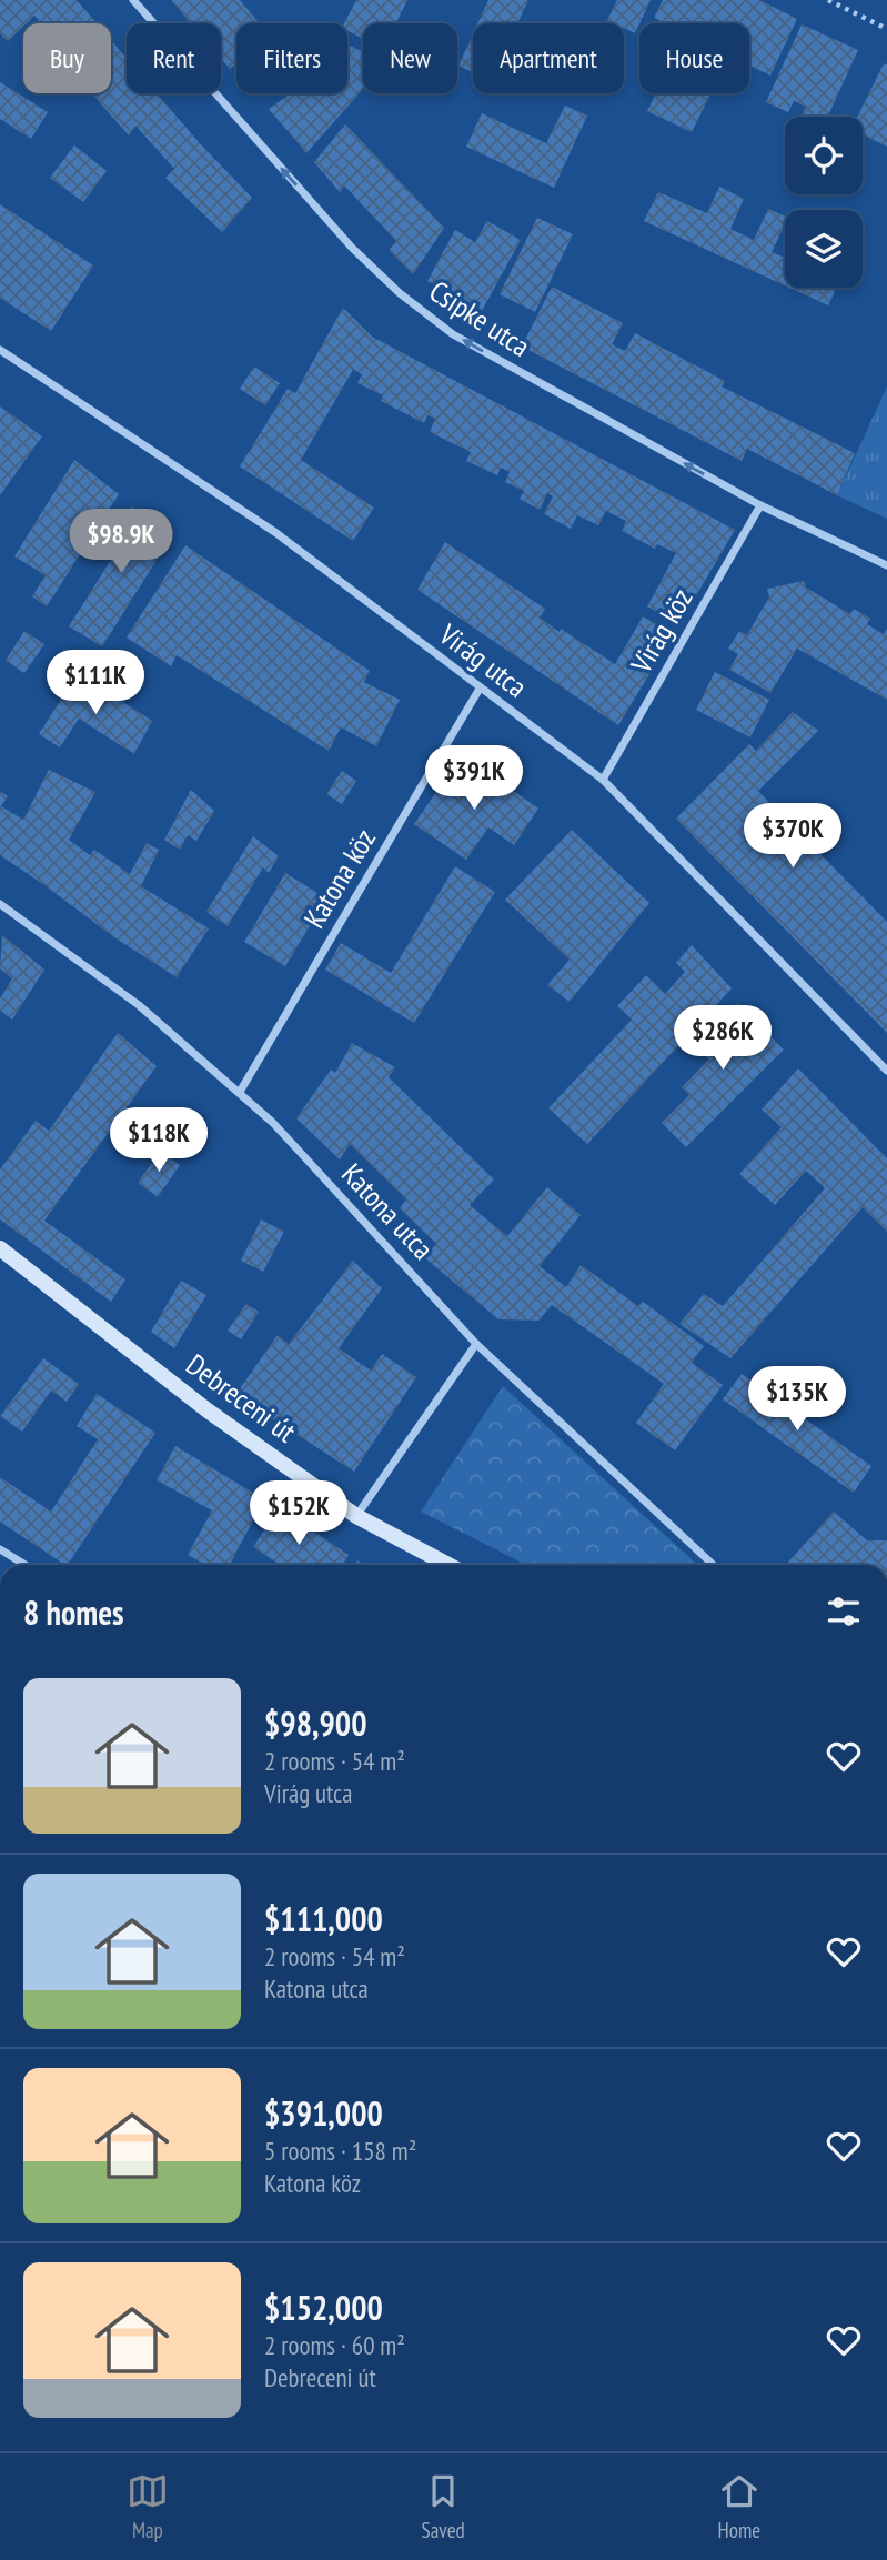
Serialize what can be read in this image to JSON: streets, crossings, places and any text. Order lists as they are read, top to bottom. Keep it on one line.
{"streets":{"street":["Csipke utca","Virág köz","Virág utca","Katona köz","Katona utca","Debreceni út"]},"crossings":[["Csipke utca","Virág köz"],["Virág köz","Virág utca"],["Virág utca","Katona köz"],["Katona köz","Katona utca"]],"one_way":["Csipke utca"],"page":{"chip":["Buy","Rent","Filters","New","Apartment","House"],"price":["$98.9K","$111K","$391K","$370K","$286K","$118K","$135K","$152K"],"heading":"8 homes","list":[{"name":"$98,900","note":"2 rooms · 54 m² · Virág utca"},{"name":"$111,000","note":"2 rooms · 54 m² · Katona utca"},{"name":"$391,000","note":"5 rooms · 158 m² · Katona köz"},{"name":"$152,000","note":"2 rooms · 60 m² · Debreceni út"}],"tabs":["Map","Saved","Home"]}}
